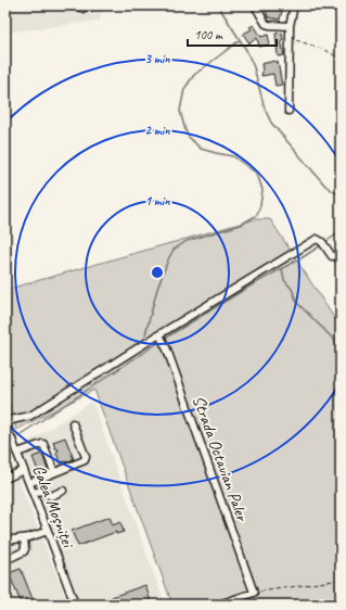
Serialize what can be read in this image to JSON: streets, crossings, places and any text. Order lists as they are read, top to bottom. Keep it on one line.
{"streets":{"street":["Strada Octavian Paler","Calea Moșniței"]},"scale_bar":"100 m","rings":["3 min","2 min","1 min"]}
